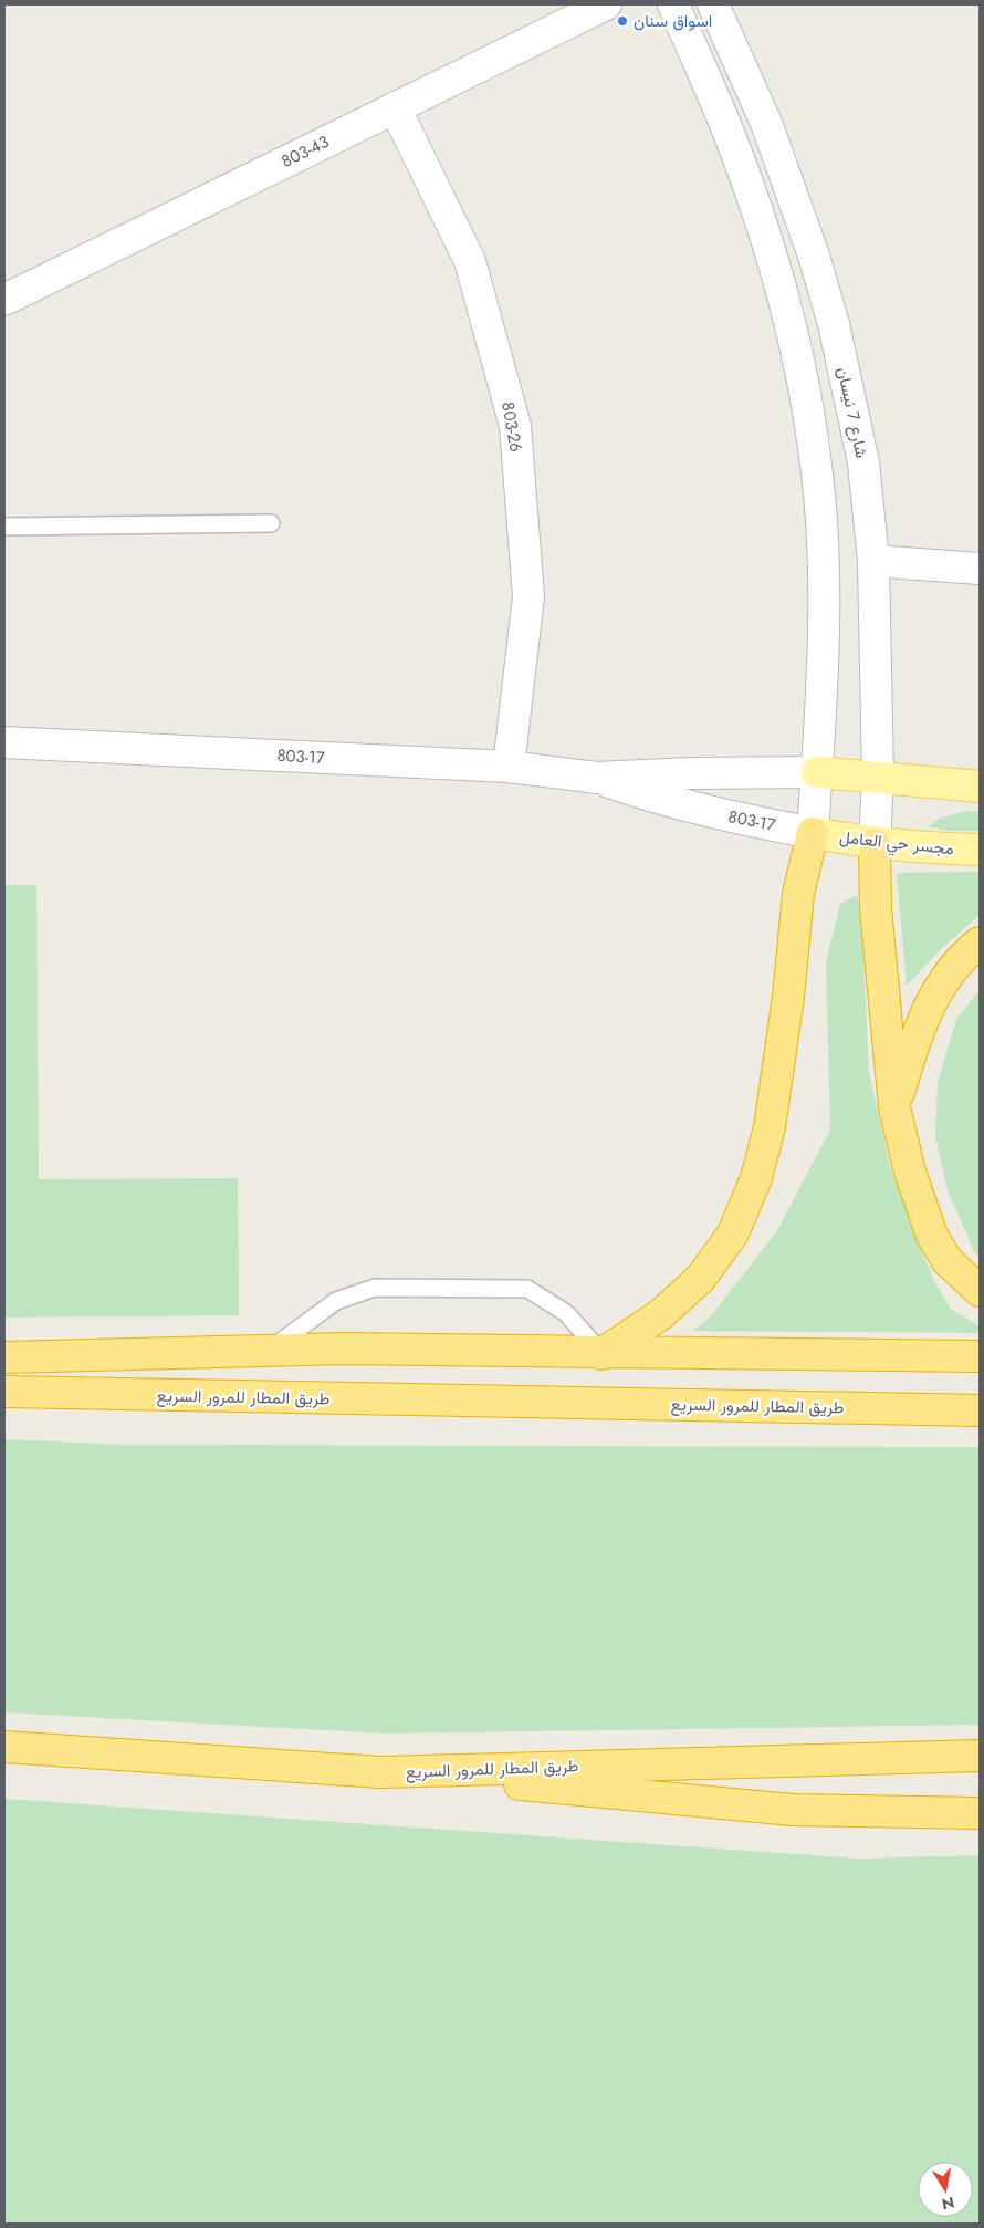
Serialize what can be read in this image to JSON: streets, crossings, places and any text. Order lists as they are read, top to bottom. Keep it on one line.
{"streets":{"highway":["طريق المطار للمرور السريع"],"main road":["مجسر حي العامل"],"street":["803-43","شارع 7 نيسان","803-26","803-17"]},"crossings":[["803-43","803-26"],["شارع 7 نيسان","مجسر حي العامل"],["803-26","803-17"],["803-17","مجسر حي العامل"]],"places":["اسواق سنان"],"north":"bottom"}
